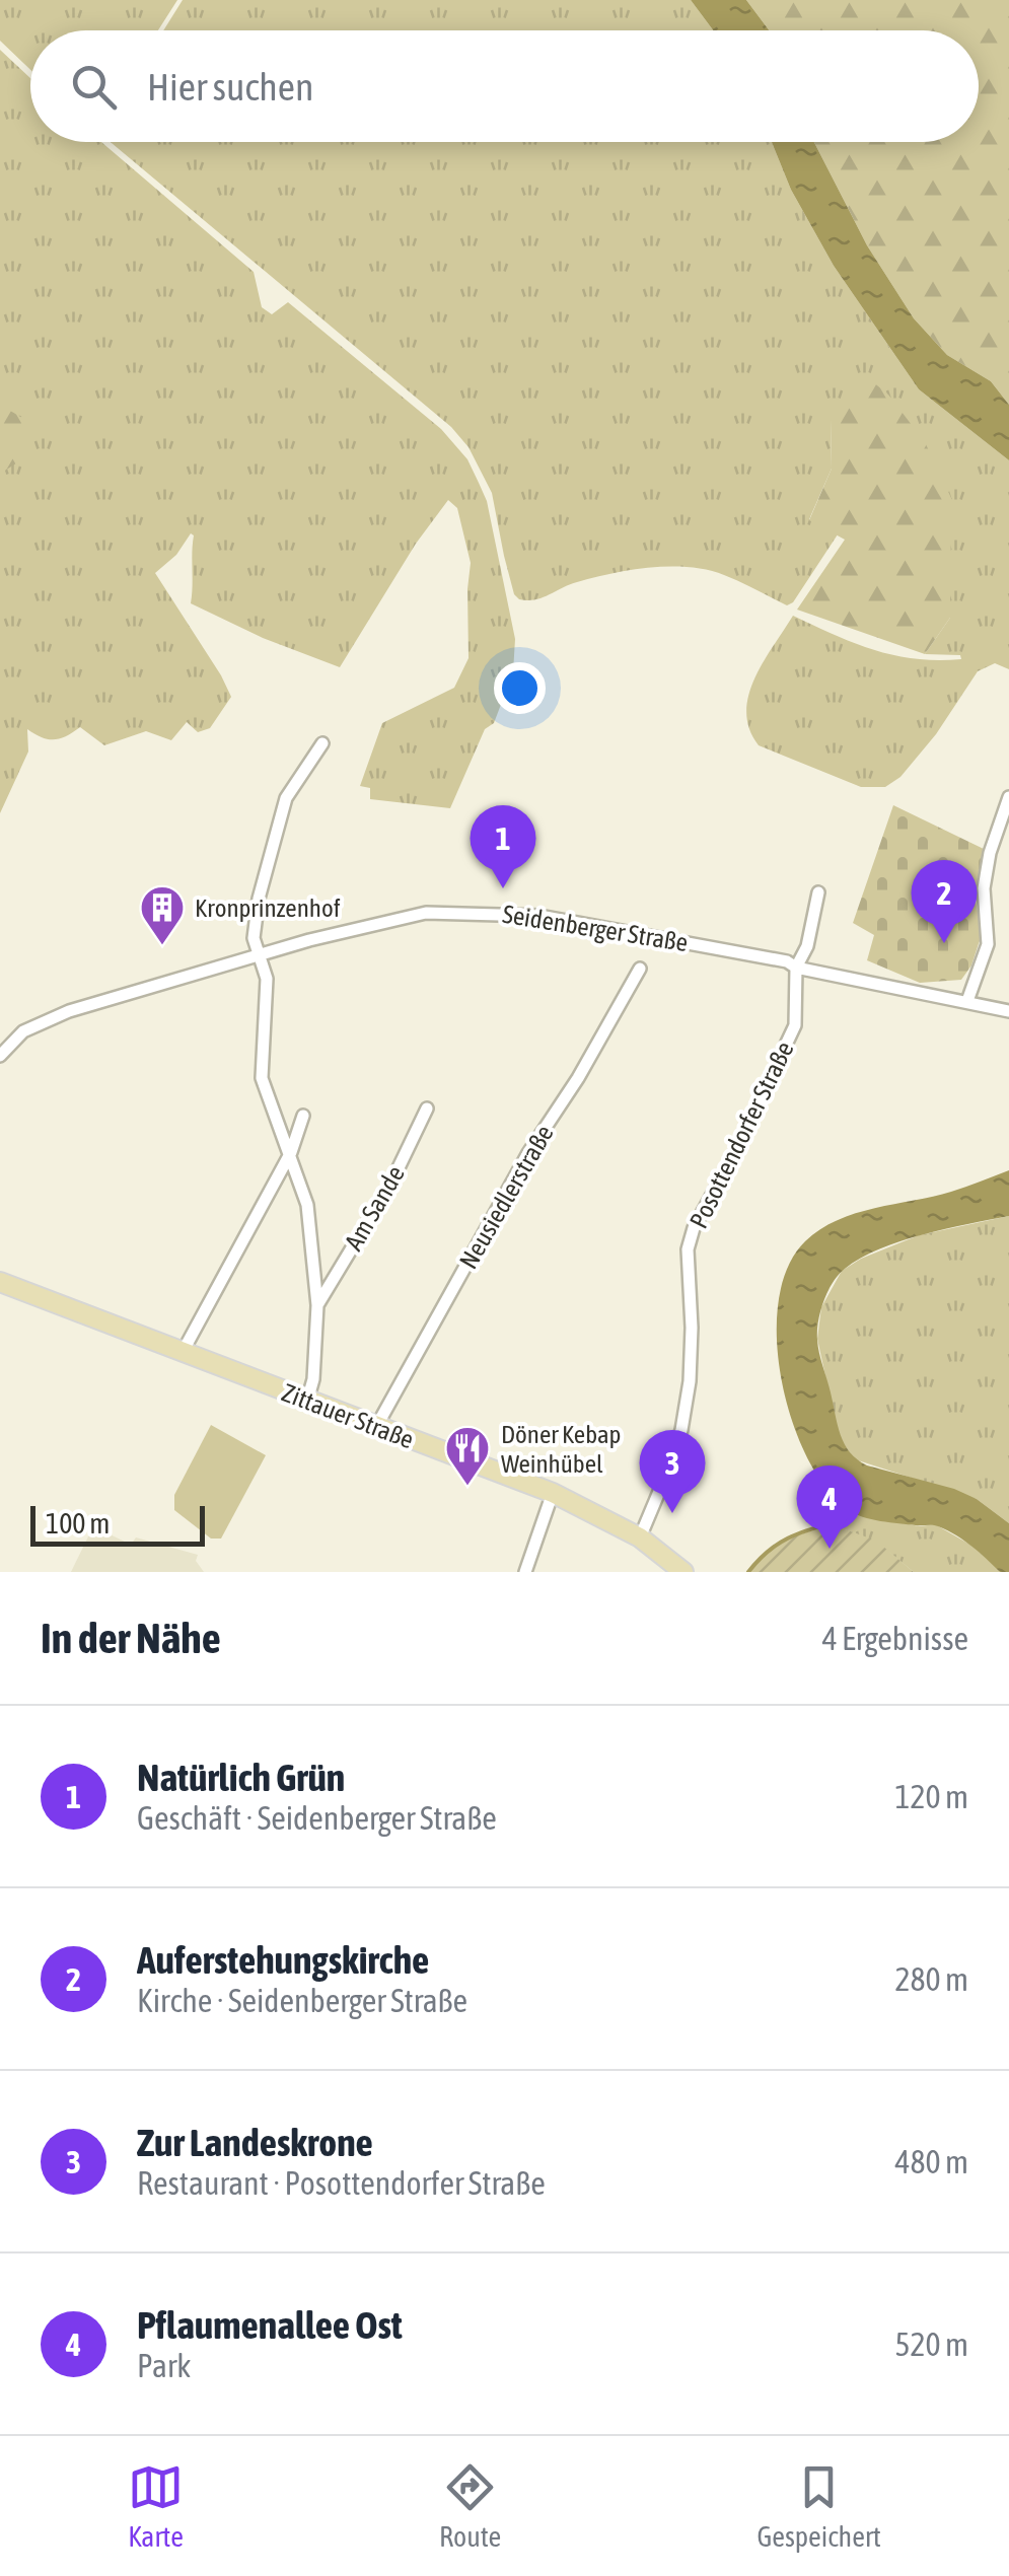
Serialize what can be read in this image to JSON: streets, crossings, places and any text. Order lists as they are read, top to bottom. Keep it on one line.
{"streets":{"main road":["Zittauer Straße"],"street":["Seidenberger Straße","Posottendorfer Straße","Neusiedlerstraße","Am Sande"]},"crossings":[["Seidenberger Straße","Posottendorfer Straße"],["Seidenberger Straße","Am Sande"],["Posottendorfer Straße","Zittauer Straße"],["Neusiedlerstraße","Zittauer Straße"],["Am Sande","Zittauer Straße"]],"places":{"building":["Kronprinzenhof"],"restaurant":["Döner Kebap Weinhübel"]},"scale_bar":"100 m","page":{"search":"Hier suchen","pins":["1","2","3","4"],"scale":"100 m","heading":["In der Nähe","4 Ergebnisse"],"list":[{"mark":"1","name":"Natürlich Grün","note":"Geschäft · Seidenberger Straße","value":"120 m"},{"mark":"2","name":"Auferstehungskirche","note":"Kirche · Seidenberger Straße","value":"280 m"},{"mark":"3","name":"Zur Landeskrone","note":"Restaurant · Posottendorfer Straße","value":"480 m"},{"mark":"4","name":"Pflaumenallee Ost","note":"Park","value":"520 m"}],"nav":["Karte","Route","Gespeichert"]}}
